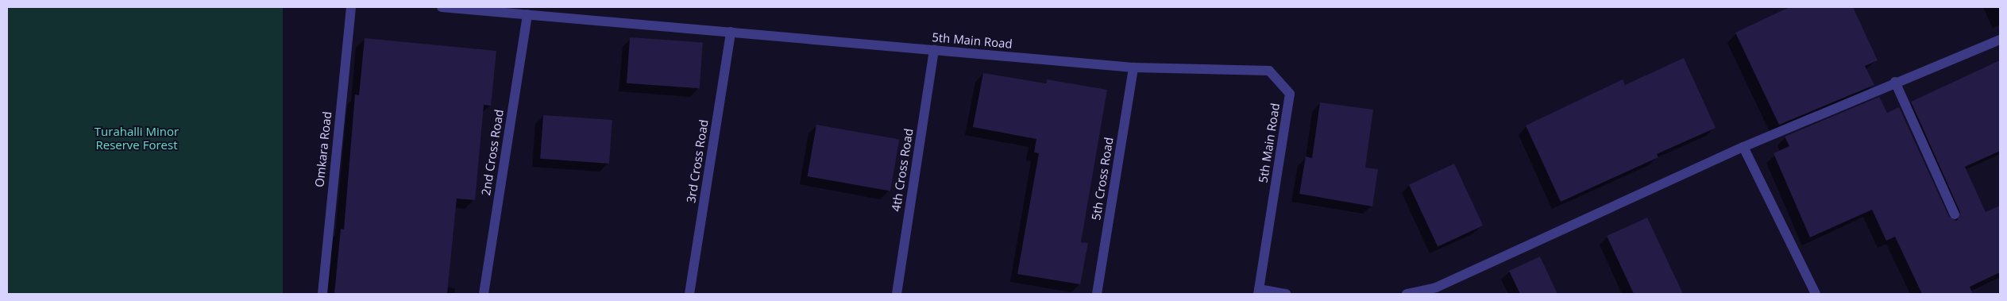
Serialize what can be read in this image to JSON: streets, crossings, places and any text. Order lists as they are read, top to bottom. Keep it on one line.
{"streets":{"street":["5th Main Road","Omkara Road","2nd Cross Road","3rd Cross Road","4th Cross Road","5th Cross Road"]},"crossings":[["5th Main Road","2nd Cross Road"],["5th Main Road","3rd Cross Road"],["5th Main Road","4th Cross Road"],["5th Main Road","5th Cross Road"]],"parks":["Turahalli Minor Reserve Forest"]}
